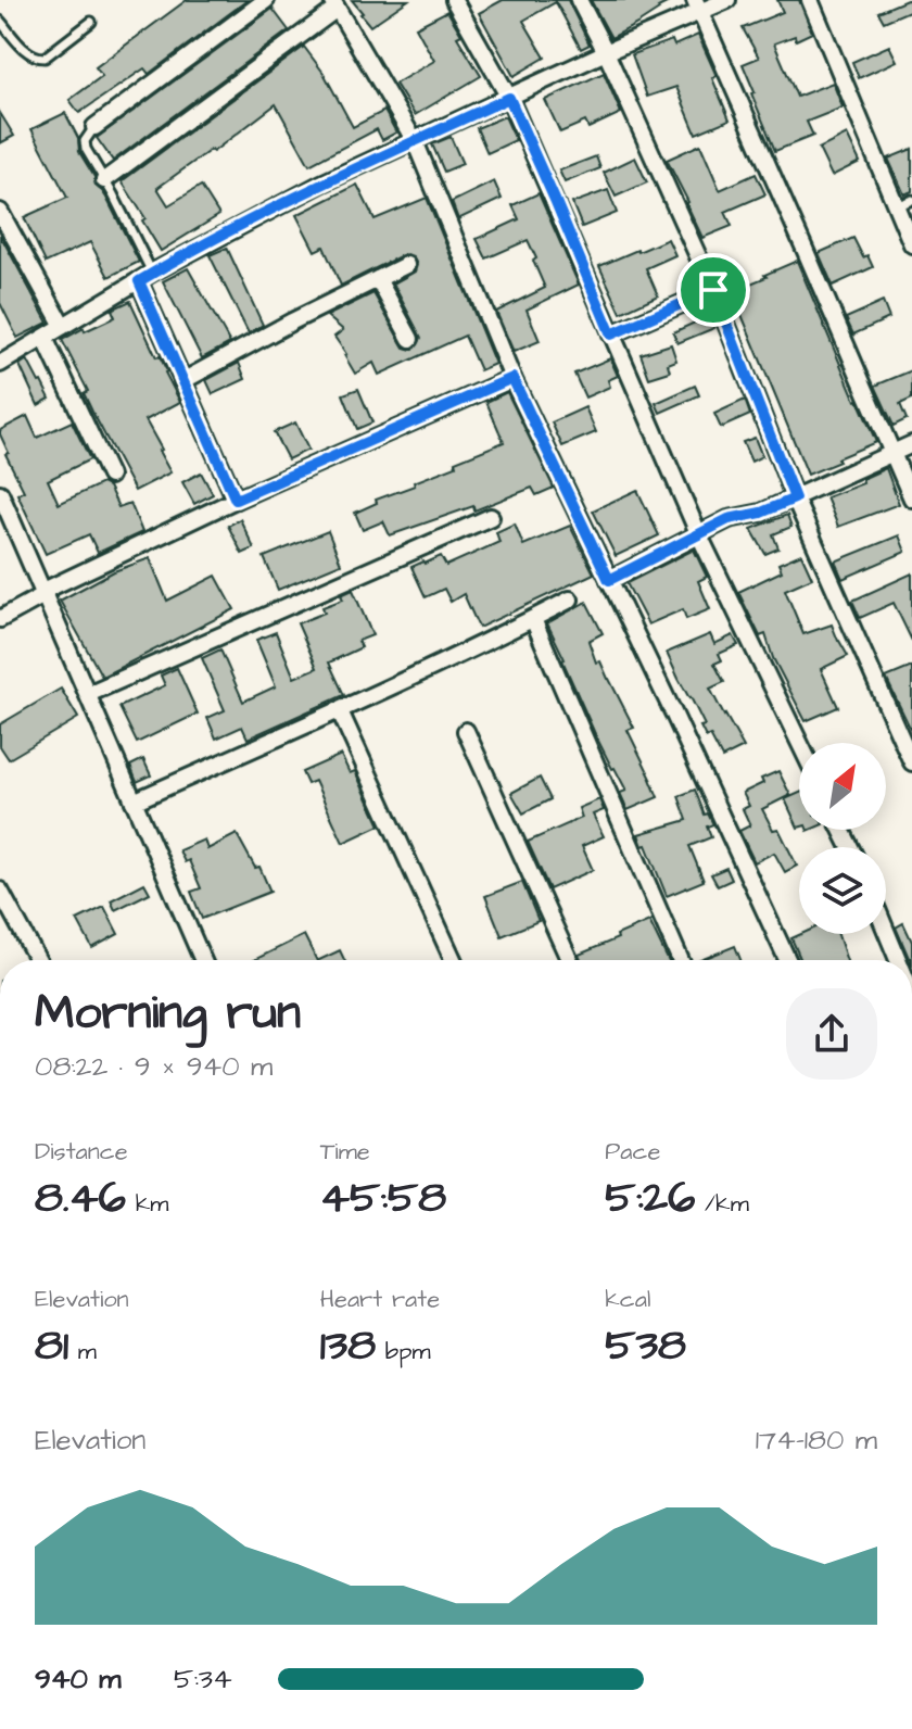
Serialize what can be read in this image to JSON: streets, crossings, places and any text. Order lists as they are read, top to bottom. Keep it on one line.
{"north":"top right","page":{"heading":["Morning run","08:22 · 9 × 940 m"],"stats":[["Distance","8.46 km"],["Time","45:58"],["Pace","5:26 /km"],["Elevation","81 m"],["Heart rate","138 bpm"],["kcal","538"]],"chart":["Elevation","174–180 m"],"list":[{"name":"940 m","note":"5:34"}]}}
